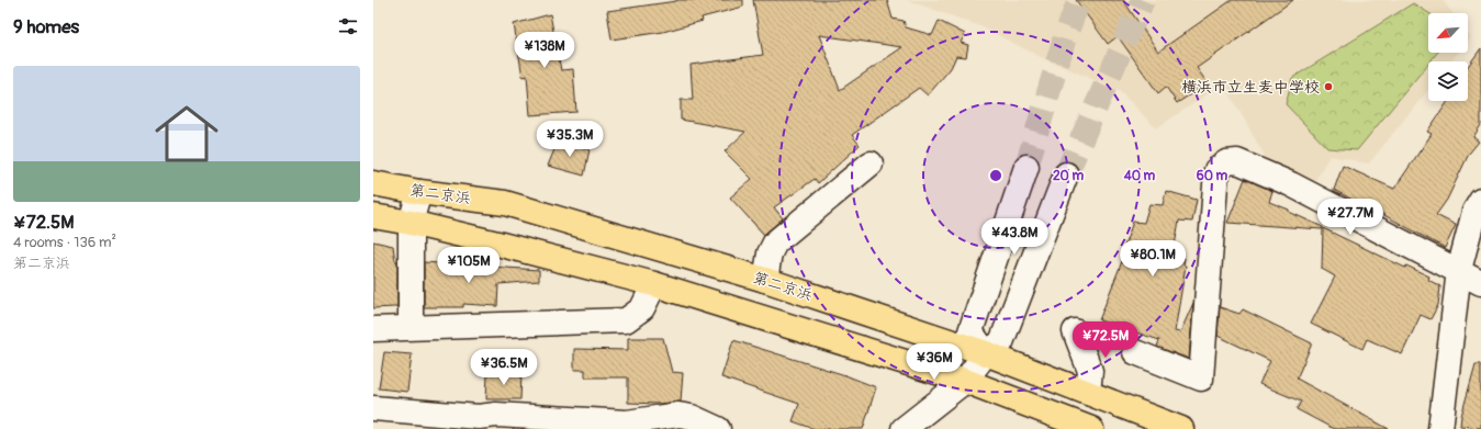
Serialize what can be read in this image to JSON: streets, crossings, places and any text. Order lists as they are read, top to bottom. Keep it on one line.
{"streets":{"highway":["第二京浜"]},"places":["横浜市立生麦中学校"],"north":"bottom left","page":{"heading":"9 homes","price":["¥138M","¥35.3M","¥27.7M","¥43.8M","¥80.1M","¥105M","¥72.5M","¥36M","¥36.5M"],"list":[{"name":"¥72.5M","note":"4 rooms · 136 m² · 第二京浜"}]},"rings":["20 m","40 m","60 m"]}
